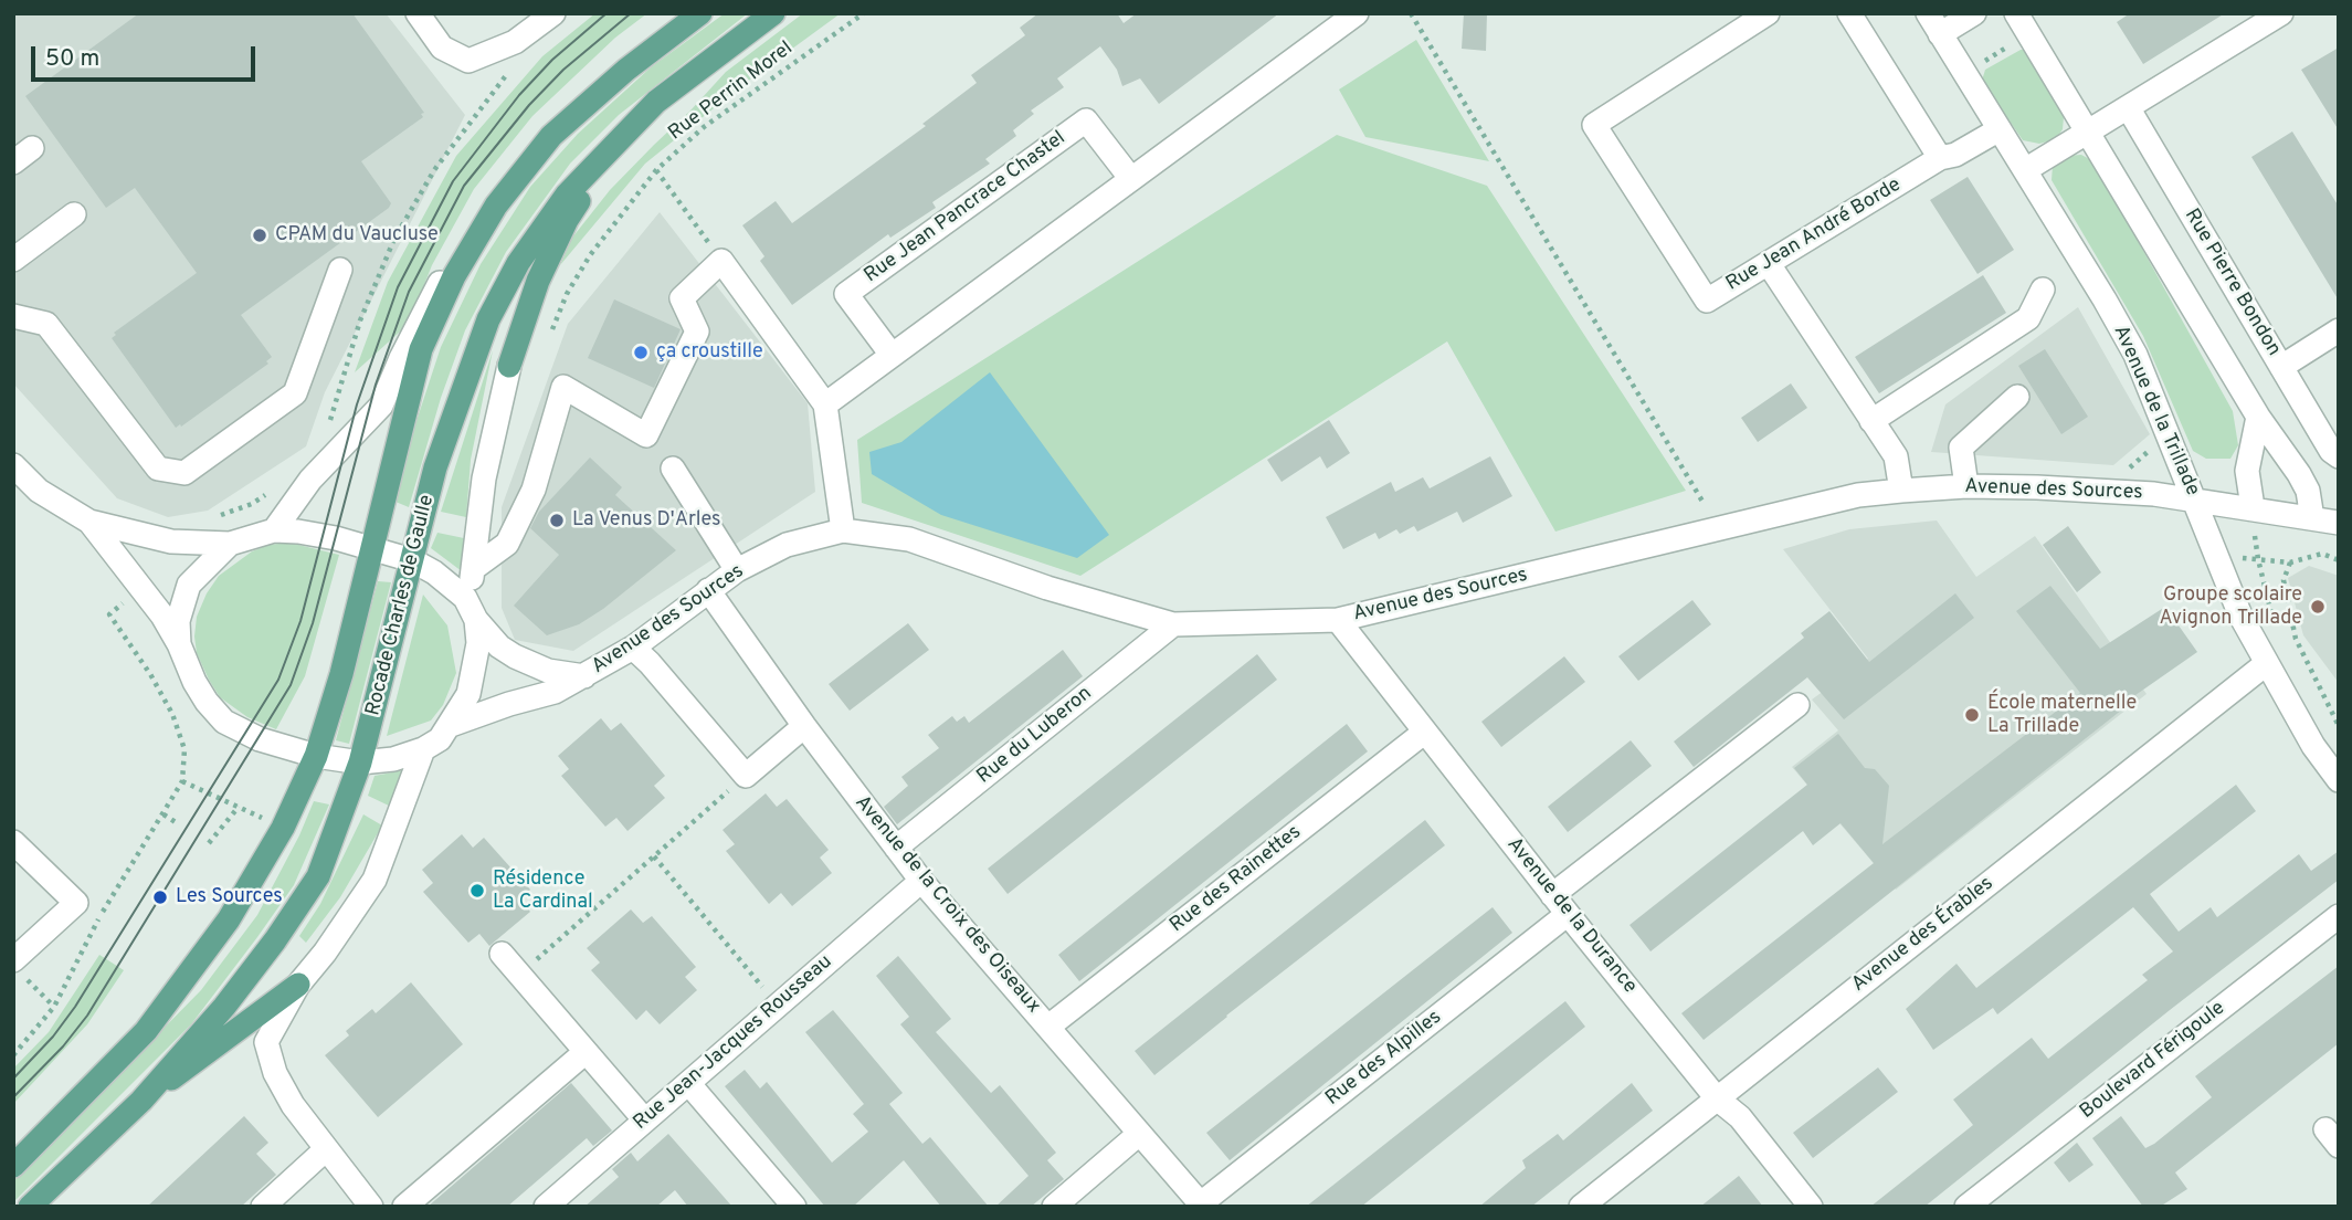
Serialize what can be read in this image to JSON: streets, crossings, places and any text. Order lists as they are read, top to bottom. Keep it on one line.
{"streets":{"main road":["Rocade Charles de Gaulle"],"street":["Rue Jean Pancrace Chastel","Rue Jean André Borde","Rue Pierre Bondon","Avenue de la Trillade","Avenue des Sources","Rue du Luberon","Rue des Rainettes","Avenue de la Croix des Oiseaux","Avenue de la Durance","Avenue des Érables","Rue Jean-Jacques Rousseau","Rue des Alpilles","Boulevard Férigoule"],"path":["Rue Perrin Morel"]},"crossings":[["Rue Jean André Borde","Avenue de la Trillade"],["Avenue de la Trillade","Avenue des Sources"],["Avenue de la Trillade","Avenue des Érables"],["Avenue des Sources","Rue du Luberon"],["Avenue des Sources","Avenue de la Croix des Oiseaux"],["Avenue des Sources","Avenue de la Durance"],["Rue du Luberon","Avenue de la Croix des Oiseaux"],["Rue des Rainettes","Avenue de la Croix des Oiseaux"],["Rue des Rainettes","Avenue de la Durance"],["Avenue de la Croix des Oiseaux","Rue Jean-Jacques Rousseau"],["Avenue de la Croix des Oiseaux","Rue des Alpilles"],["Avenue de la Durance","Avenue des Érables"],["Avenue de la Durance","Rue des Alpilles"]],"places":["CPAM du Vaucluse","ça croustille","La Venus D'Arles","Groupe scolaire Avignon Trillade","École maternelle La Trillade","Résidence La Cardinal","Les Sources"],"scale_bar":"50 m"}
